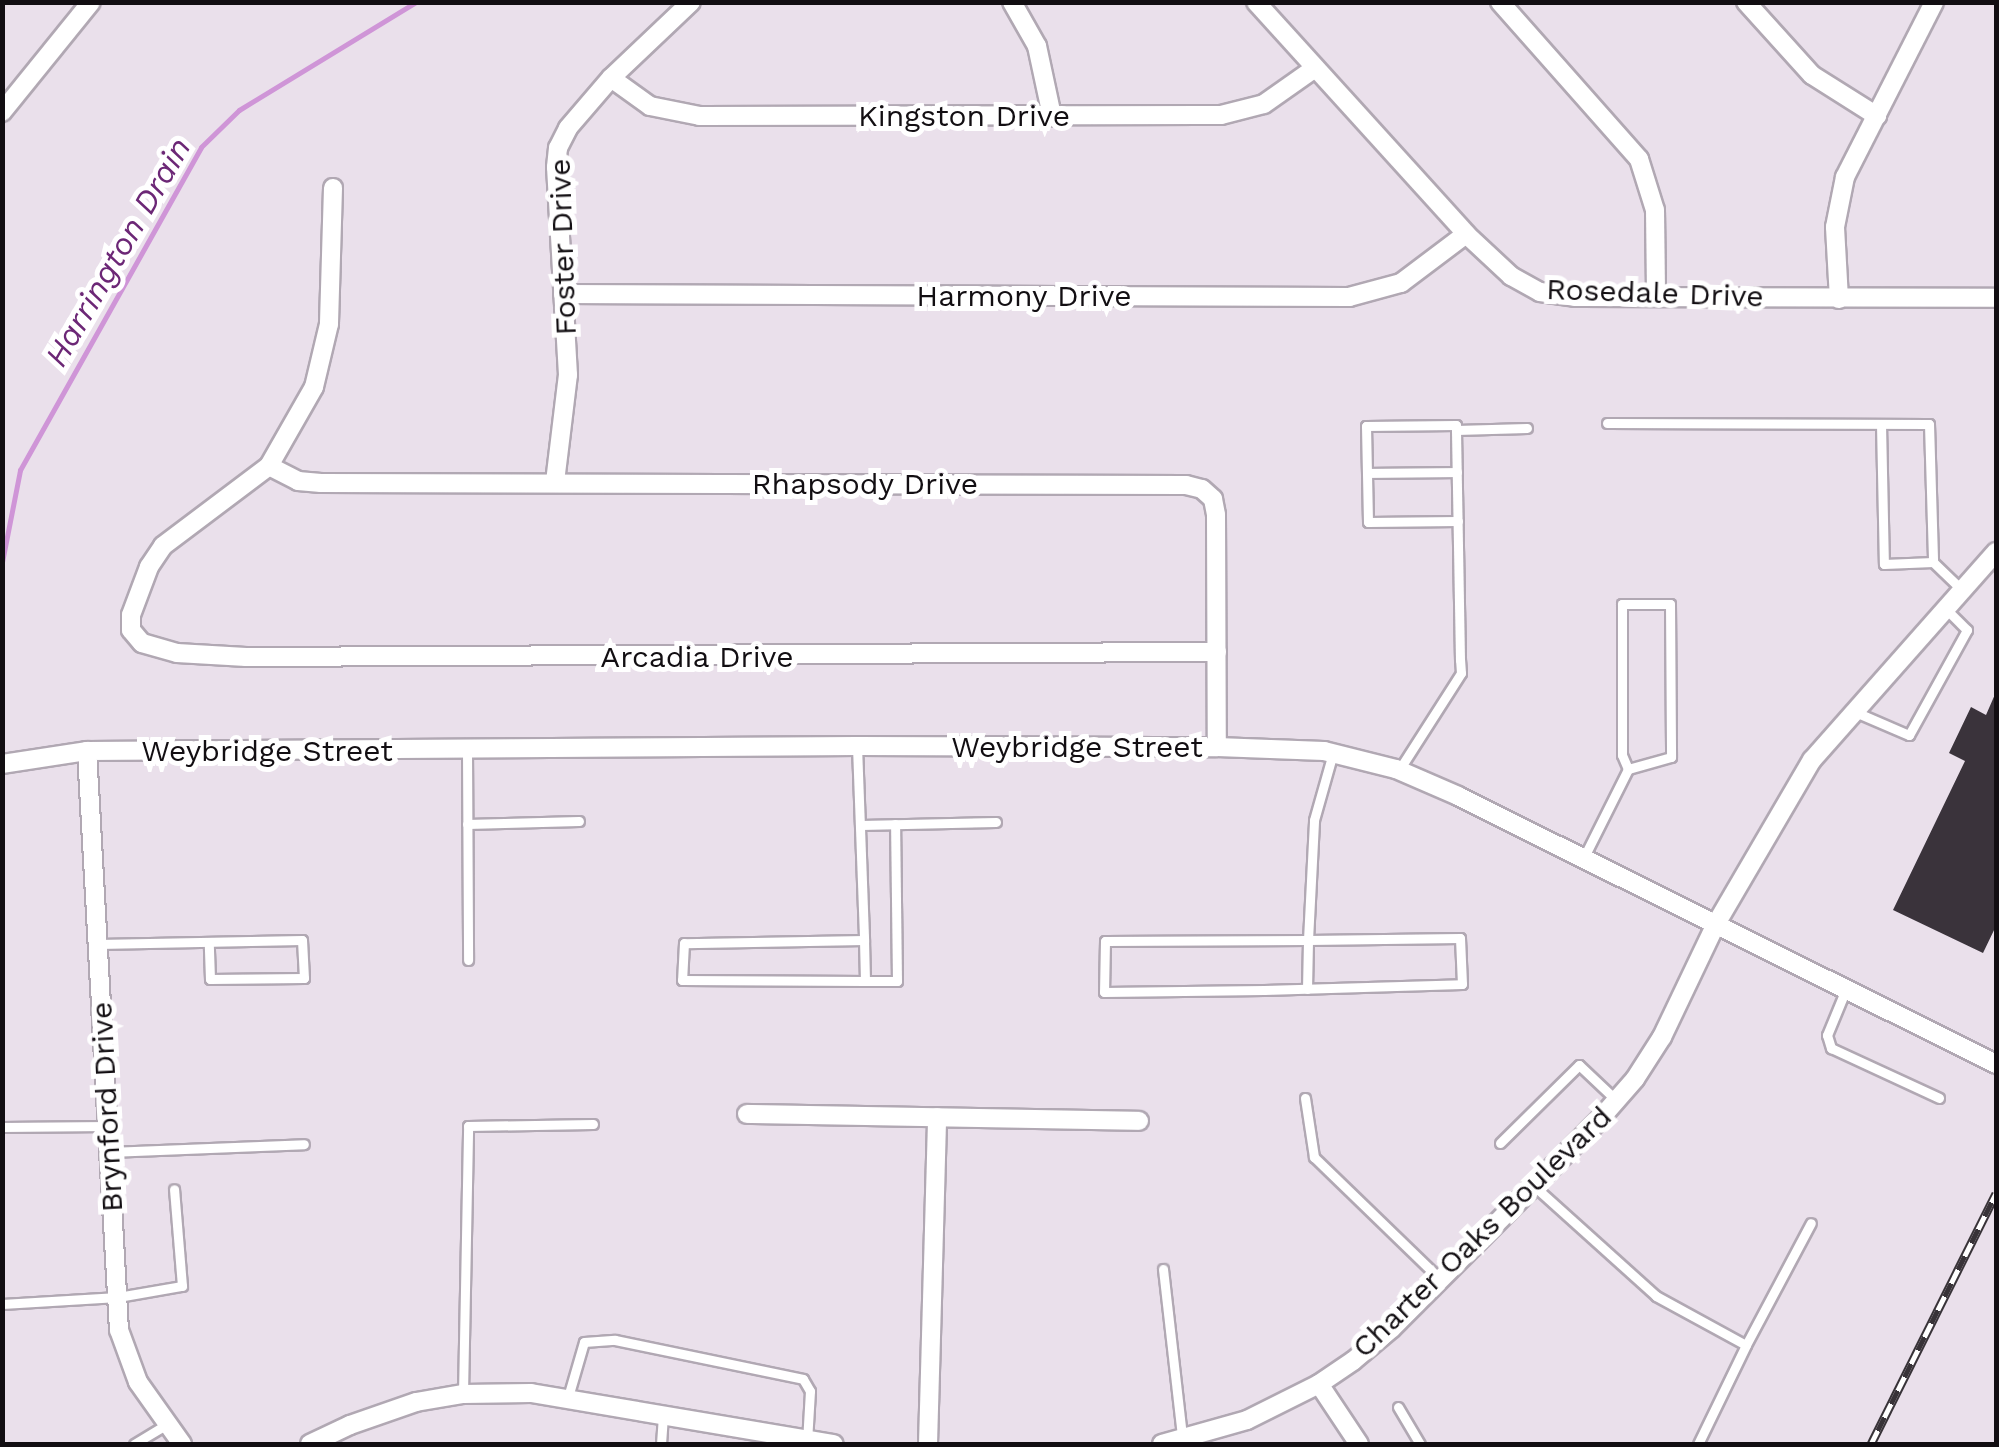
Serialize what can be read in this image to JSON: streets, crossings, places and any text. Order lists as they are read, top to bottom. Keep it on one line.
{"streets":{"street":["Kingston Drive","Foster Drive","Rosedale Drive","Harmony Drive","Rhapsody Drive","Arcadia Drive","Weybridge Street","Brynford Drive","Charter Oaks Boulevard"]},"crossings":[["Kingston Drive","Foster Drive"],["Kingston Drive","Rosedale Drive"],["Foster Drive","Harmony Drive"],["Foster Drive","Rhapsody Drive"],["Rosedale Drive","Harmony Drive"],["Rhapsody Drive","Arcadia Drive"],["Rhapsody Drive","Weybridge Street"],["Weybridge Street","Brynford Drive"],["Weybridge Street","Charter Oaks Boulevard"]],"water":["Harrington Drain"]}
